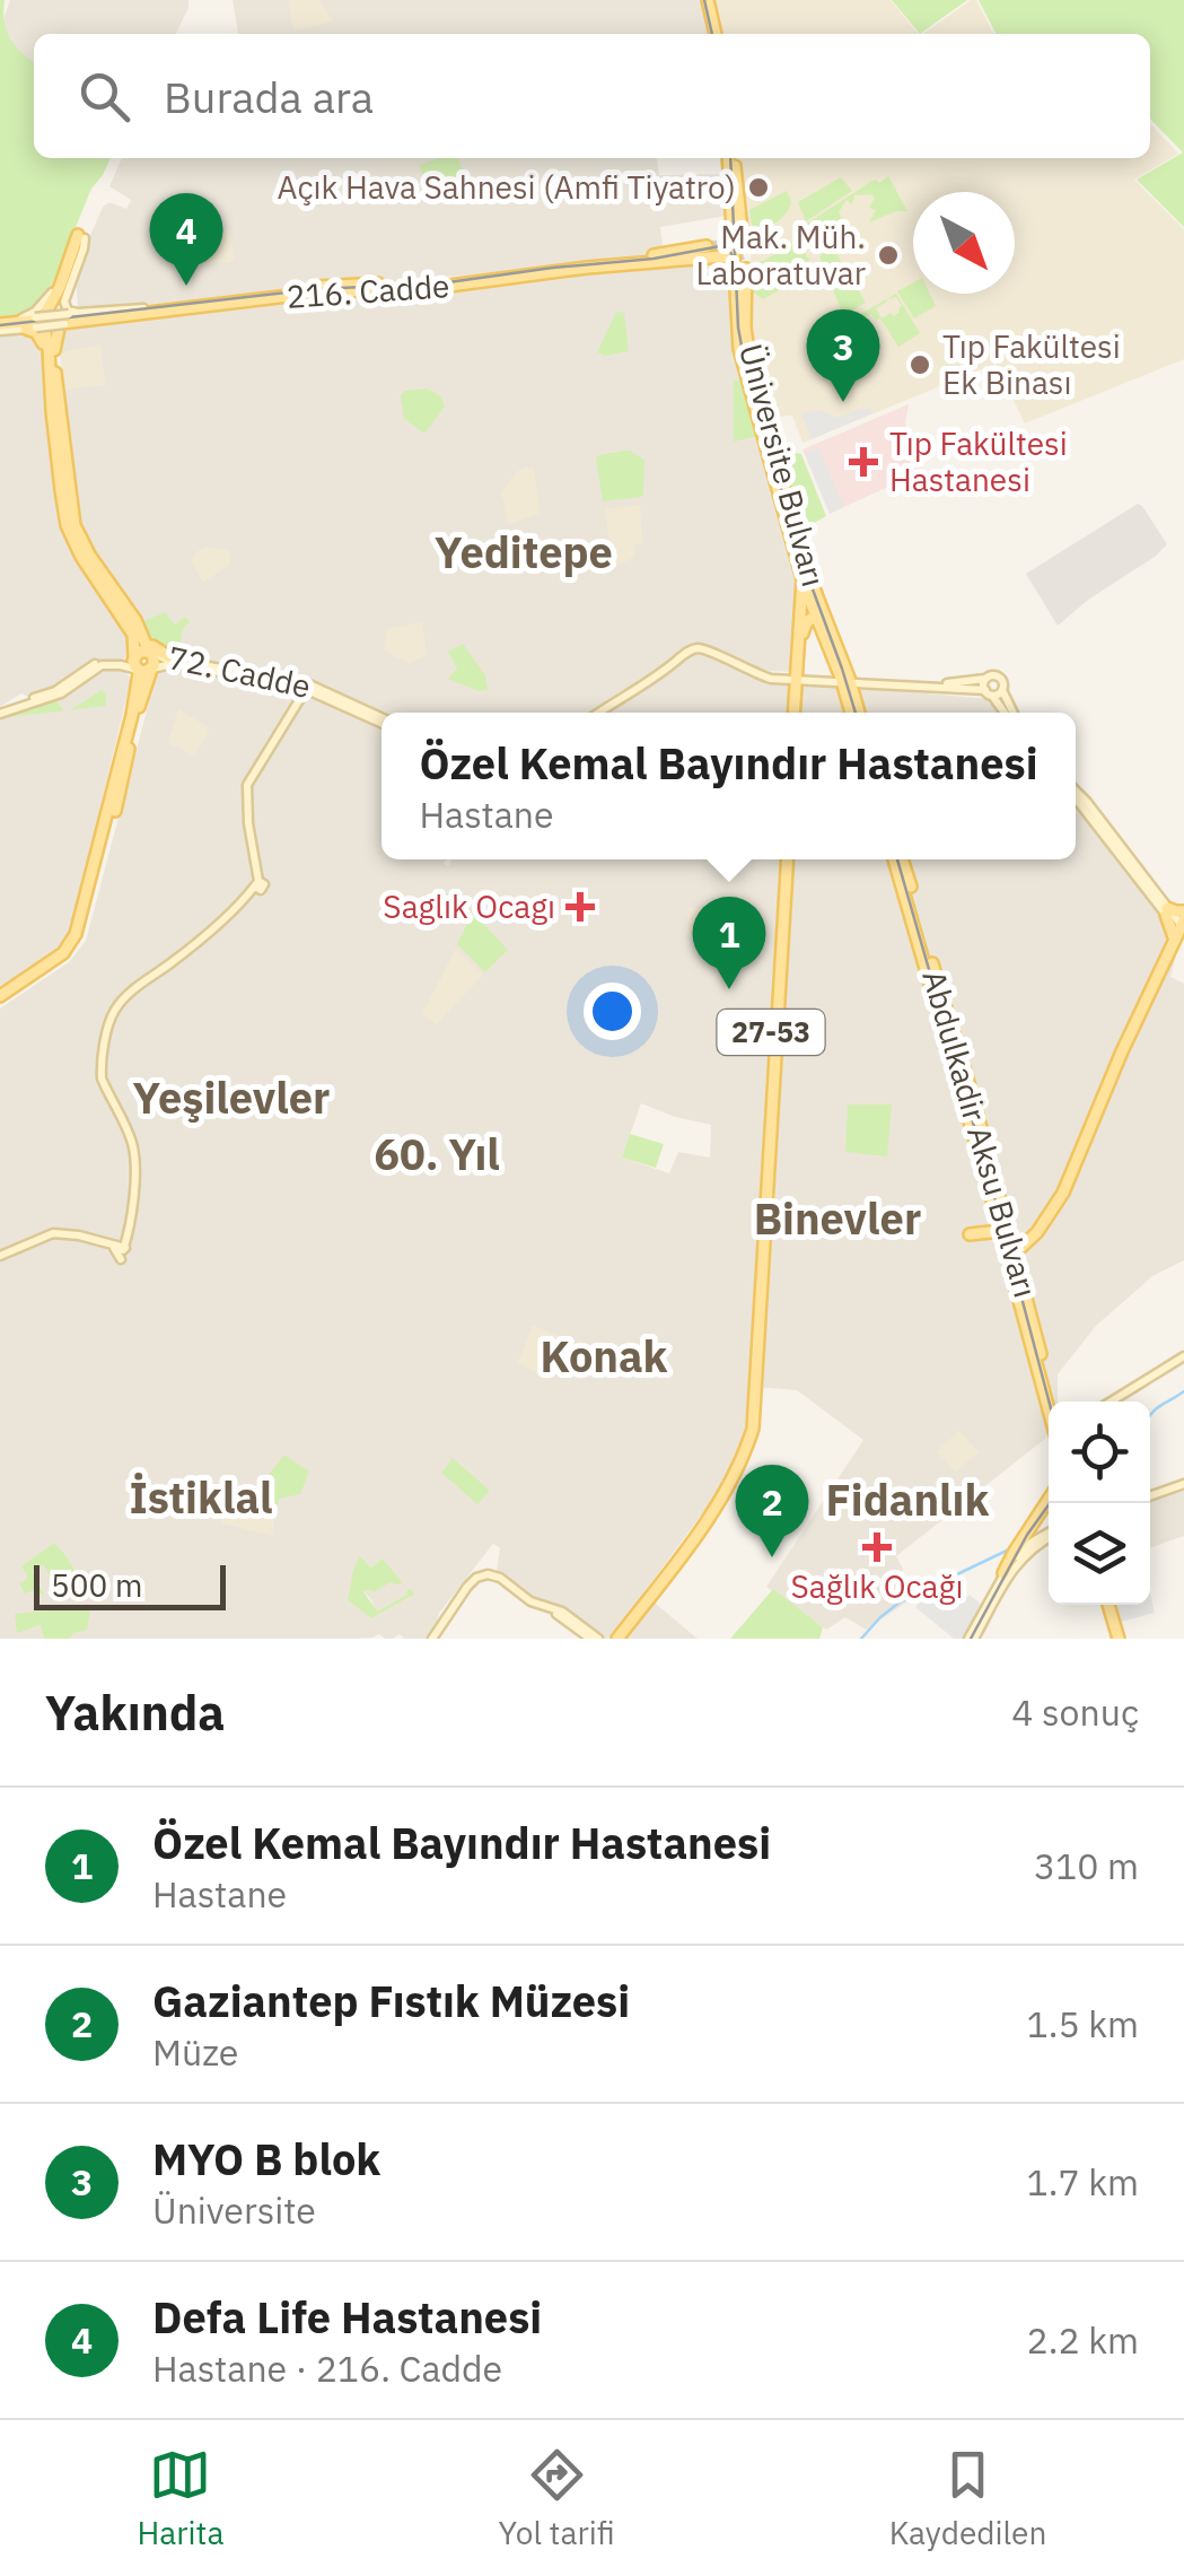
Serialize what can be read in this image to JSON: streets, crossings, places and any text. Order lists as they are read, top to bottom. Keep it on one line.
{"streets":{"main road":["216. Cadde","Üniversite Bulvarı","72. Cadde","27-53","Abdulkadir Aksu Bulvarı"]},"crossings":[["216. Cadde","Üniversite Bulvarı"]],"districts":["Yeditepe","Yeşilevler","60. Yıl","Binevler","Konak","İstiklal","Fidanlık"],"places":{"other":["Açık Hava Sahnesi (Amfi Tiyatro)","Mak. Müh. Laboratuvar","Tıp Fakültesi Ek Binası"],"health":["Tıp Fakültesi Hastanesi","Saglık Ocagı","Sağlık Ocağı"]},"scale_bar":"500 m","north":"bottom right","page":{"search":"Burada ara","pins":["4","3","1","2"],"popup":["Özel Kemal Bayındır Hastanesi","Hastane"],"scale":"500 m","heading":["Yakında","4 sonuç"],"list":[{"mark":"1","name":"Özel Kemal Bayındır Hastanesi","note":"Hastane","value":"310 m"},{"mark":"2","name":"Gaziantep Fıstık Müzesi","note":"Müze","value":"1.5 km"},{"mark":"3","name":"MYO B blok","note":"Üniversite","value":"1.7 km"},{"mark":"4","name":"Defa Life Hastanesi","note":"Hastane · 216. Cadde","value":"2.2 km"}],"nav":["Harita","Yol tarifi","Kaydedilen"]}}
